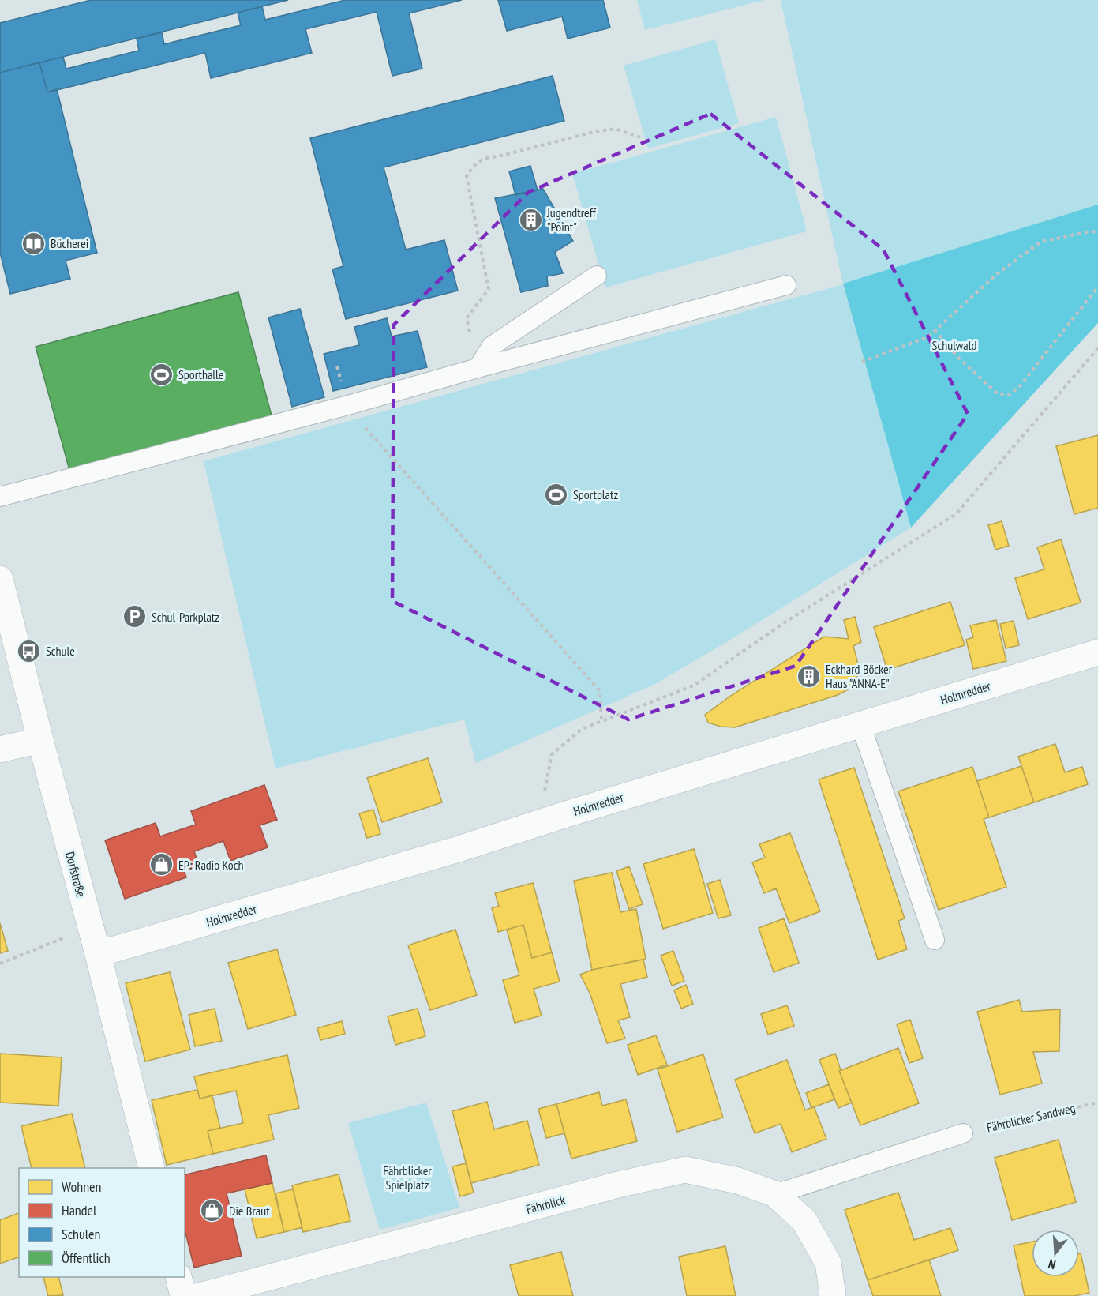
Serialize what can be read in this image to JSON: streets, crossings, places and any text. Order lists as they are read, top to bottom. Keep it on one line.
{"streets":{"street":["Holmredder","Dorfstraße","Fährblick"],"path":["Fährblicker Sandweg"]},"crossings":[["Holmredder","Dorfstraße"]],"parks":["Schulwald","Fährblicker Spielplatz"],"places":{"building":["Jugendtreff \"Point\"","Eckhard Böcker Haus \"ANNA-E\""],"library":["Bücherei"],"sports":["Sporthalle","Sportplatz"],"parking":["Schul-Parkplatz"],"bus stop":["Schule"],"shop":["EP: Radio Koch","Die Braut"]},"legend":["Wohnen","Handel","Schulen","Öffentlich"],"north":"bottom"}
